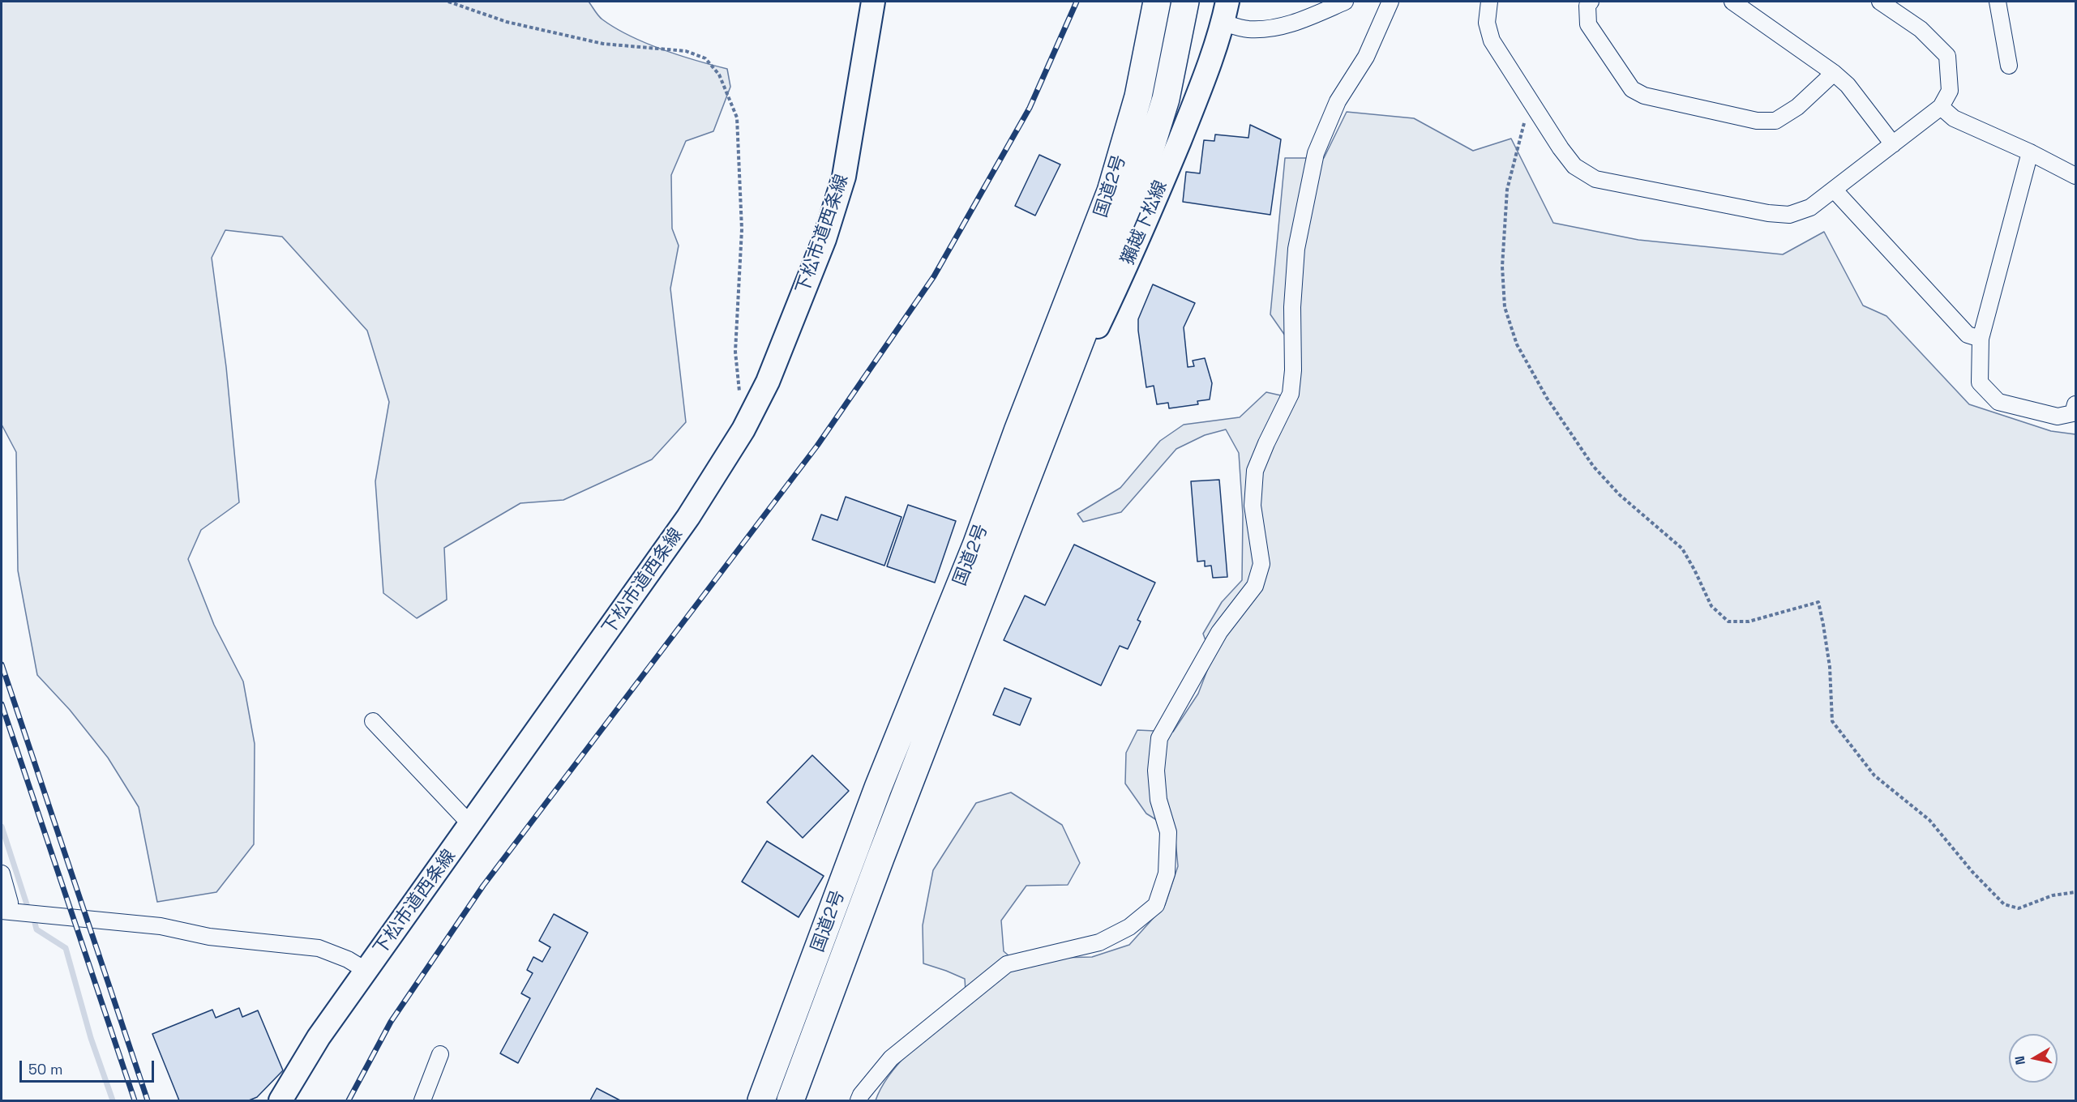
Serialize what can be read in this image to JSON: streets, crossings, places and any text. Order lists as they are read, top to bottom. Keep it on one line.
{"streets":{"highway":["国道2号"],"street":["獺越下松線","下松市道西条線"]},"crossings":[["国道2号","獺越下松線"]],"scale_bar":"50 m","north":"left"}
